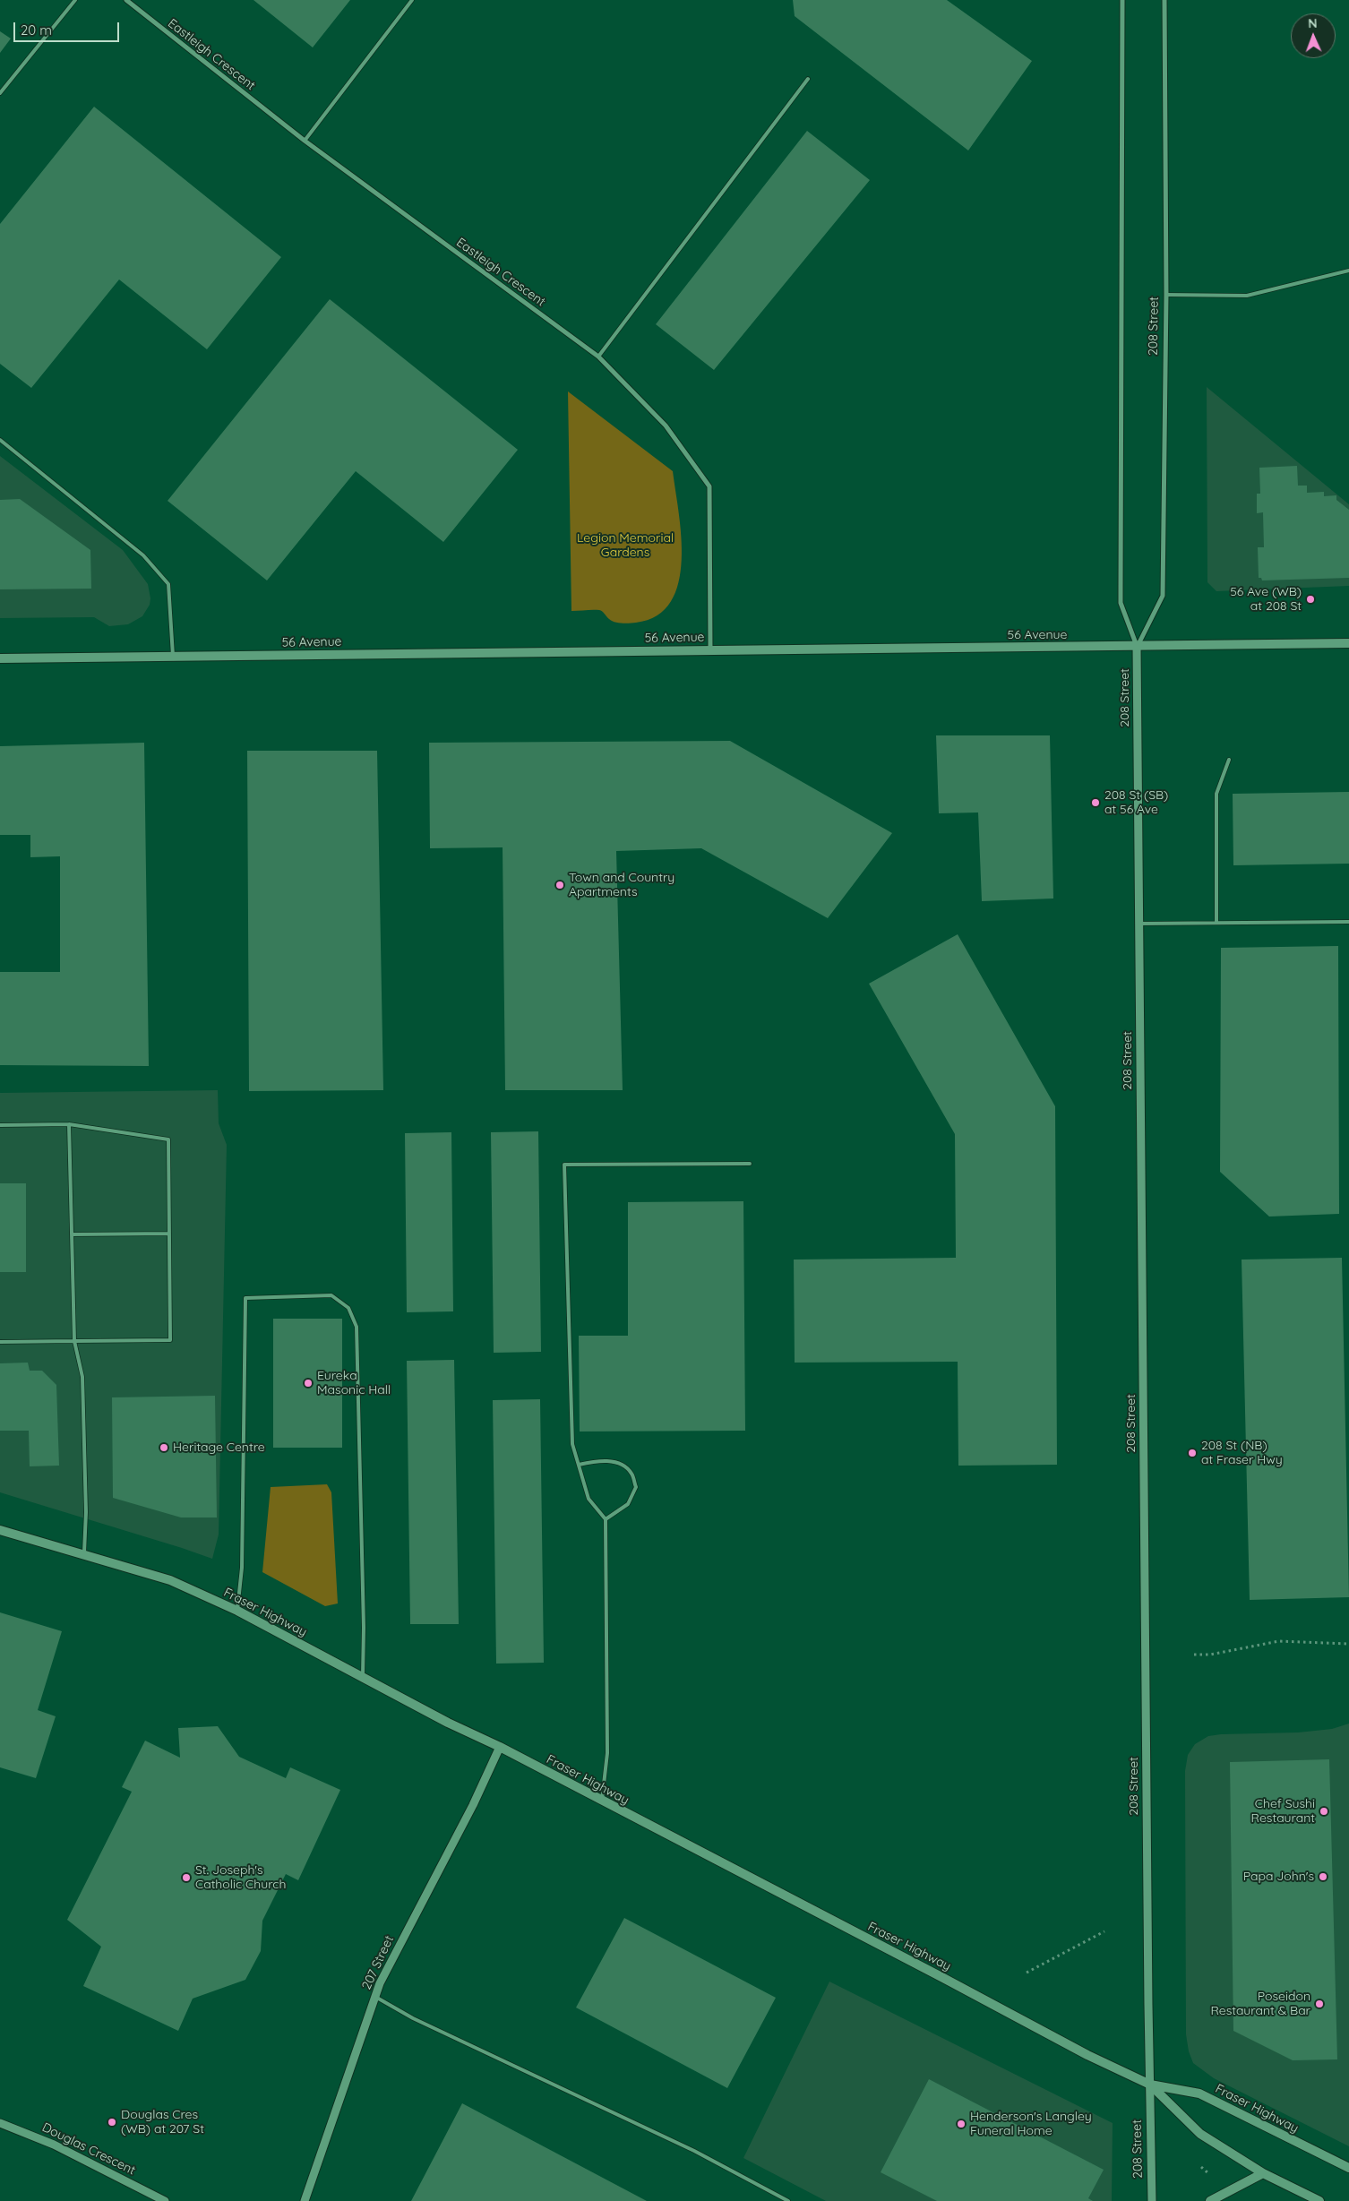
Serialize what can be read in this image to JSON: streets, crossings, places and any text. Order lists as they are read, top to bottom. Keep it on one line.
{"streets":{"main road":["56 Avenue","Fraser Highway"],"street":["Eastleigh Crescent","208 Street","207 Street","Douglas Crescent"]},"crossings":[["Eastleigh Crescent","56 Avenue"],["208 Street","56 Avenue"],["208 Street","Fraser Highway"],["Fraser Highway","207 Street"]],"parks":["Legion Memorial Gardens"],"places":["56 Ave (WB) at 208 St","208 St (SB) at 56 Ave","Town and Country Apartments","Eureka Masonic Hall","Heritage Centre","208 St (NB) at Fraser Hwy","Chef Sushi Restaurant","Papa John's","St. Joseph's Catholic Church","Poseidon Restaurant & Bar","Douglas Cres (WB) at 207 St","Henderson's Langley Funeral Home"],"scale_bar":"20 m","north":"top"}
